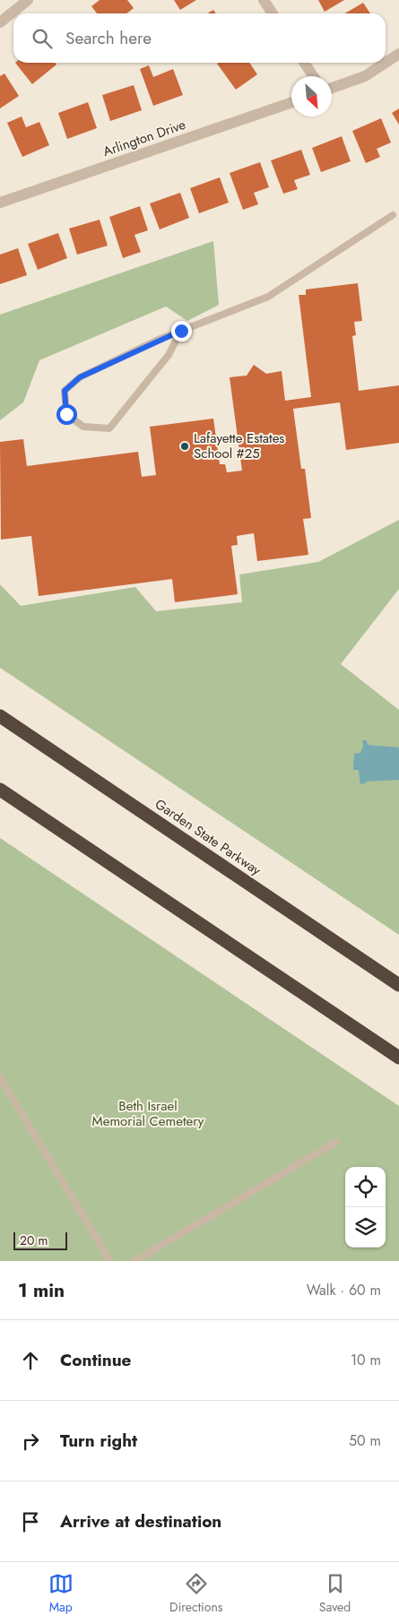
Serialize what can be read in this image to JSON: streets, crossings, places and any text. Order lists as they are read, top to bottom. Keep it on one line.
{"streets":{"highway":["Garden State Parkway"],"street":["Arlington Drive"]},"parks":["Beth Israel Memorial Cemetery"],"places":["Lafayette Estates School #25"],"scale_bar":"20 m","north":"bottom right","page":{"search":"Search here","scale":"20 m","heading":["1 min","Walk · 60 m"],"list":[["Continue","10 m"],["Turn right","50 m"],"Arrive at destination"],"nav":["Map","Directions","Saved"]}}
